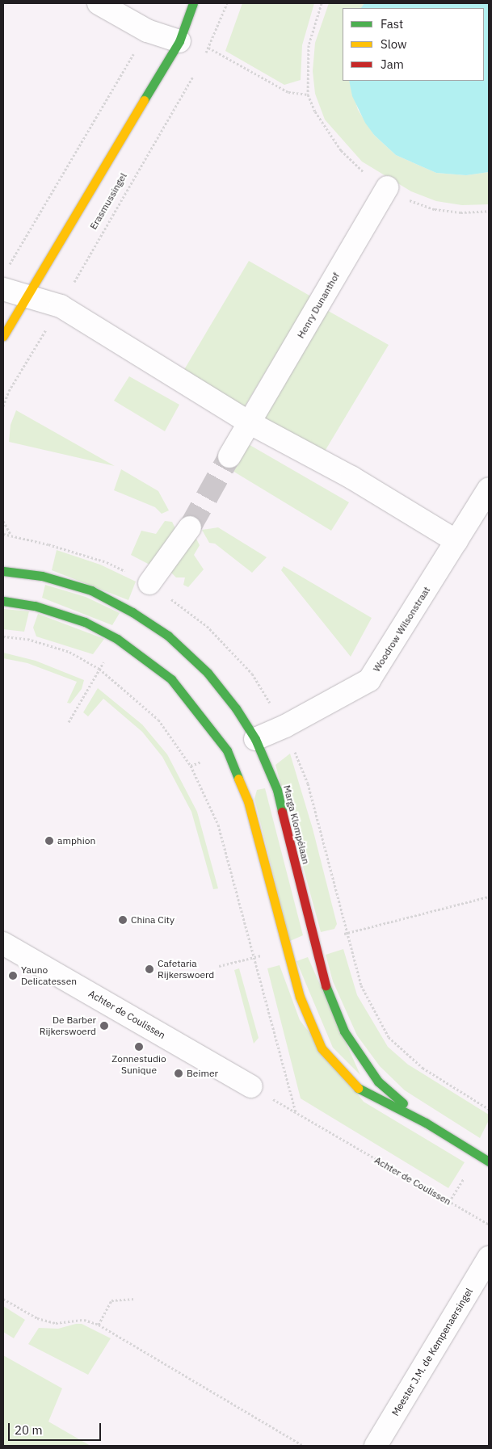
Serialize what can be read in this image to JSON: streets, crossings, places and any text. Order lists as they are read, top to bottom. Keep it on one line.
{"streets":{"street":["Erasmussingel","Henry Dunanthof","Woodrow Wilsonstraat","Marga Klompélaan","Achter de Coulissen","Meester J.M. de Kempenaersingel"]},"crossings":[["Woodrow Wilsonstraat","Marga Klompélaan"]],"places":["amphion","China City","Cafetaria Rijkerswoerd","Yauno Delicatessen","De Barber Rijkerswoerd","Zonnestudio Sunique","Beimer"],"legend":["Fast","Slow","Jam"],"scale_bar":"20 m"}
